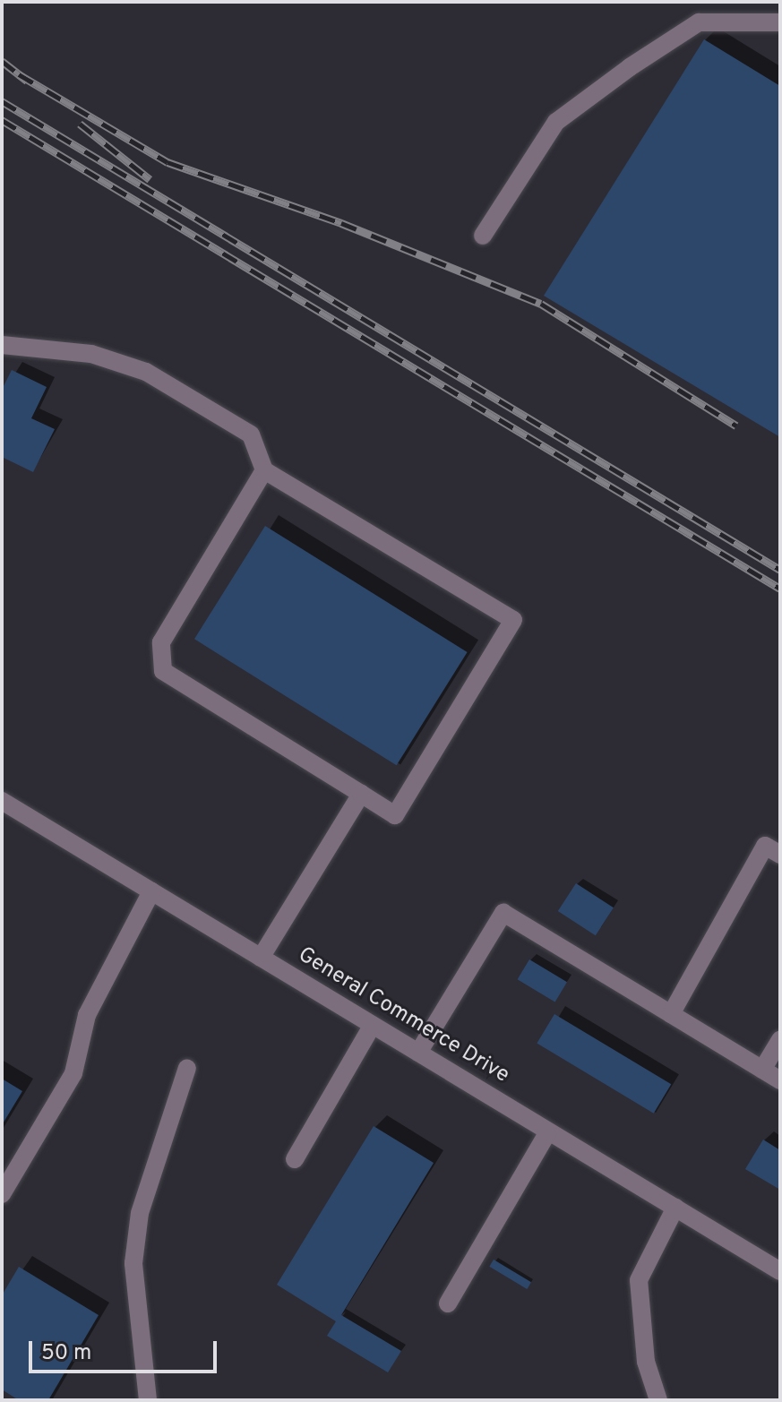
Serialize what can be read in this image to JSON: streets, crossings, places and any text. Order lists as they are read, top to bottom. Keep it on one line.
{"streets":{"street":["General Commerce Drive"]},"scale_bar":"50 m"}
